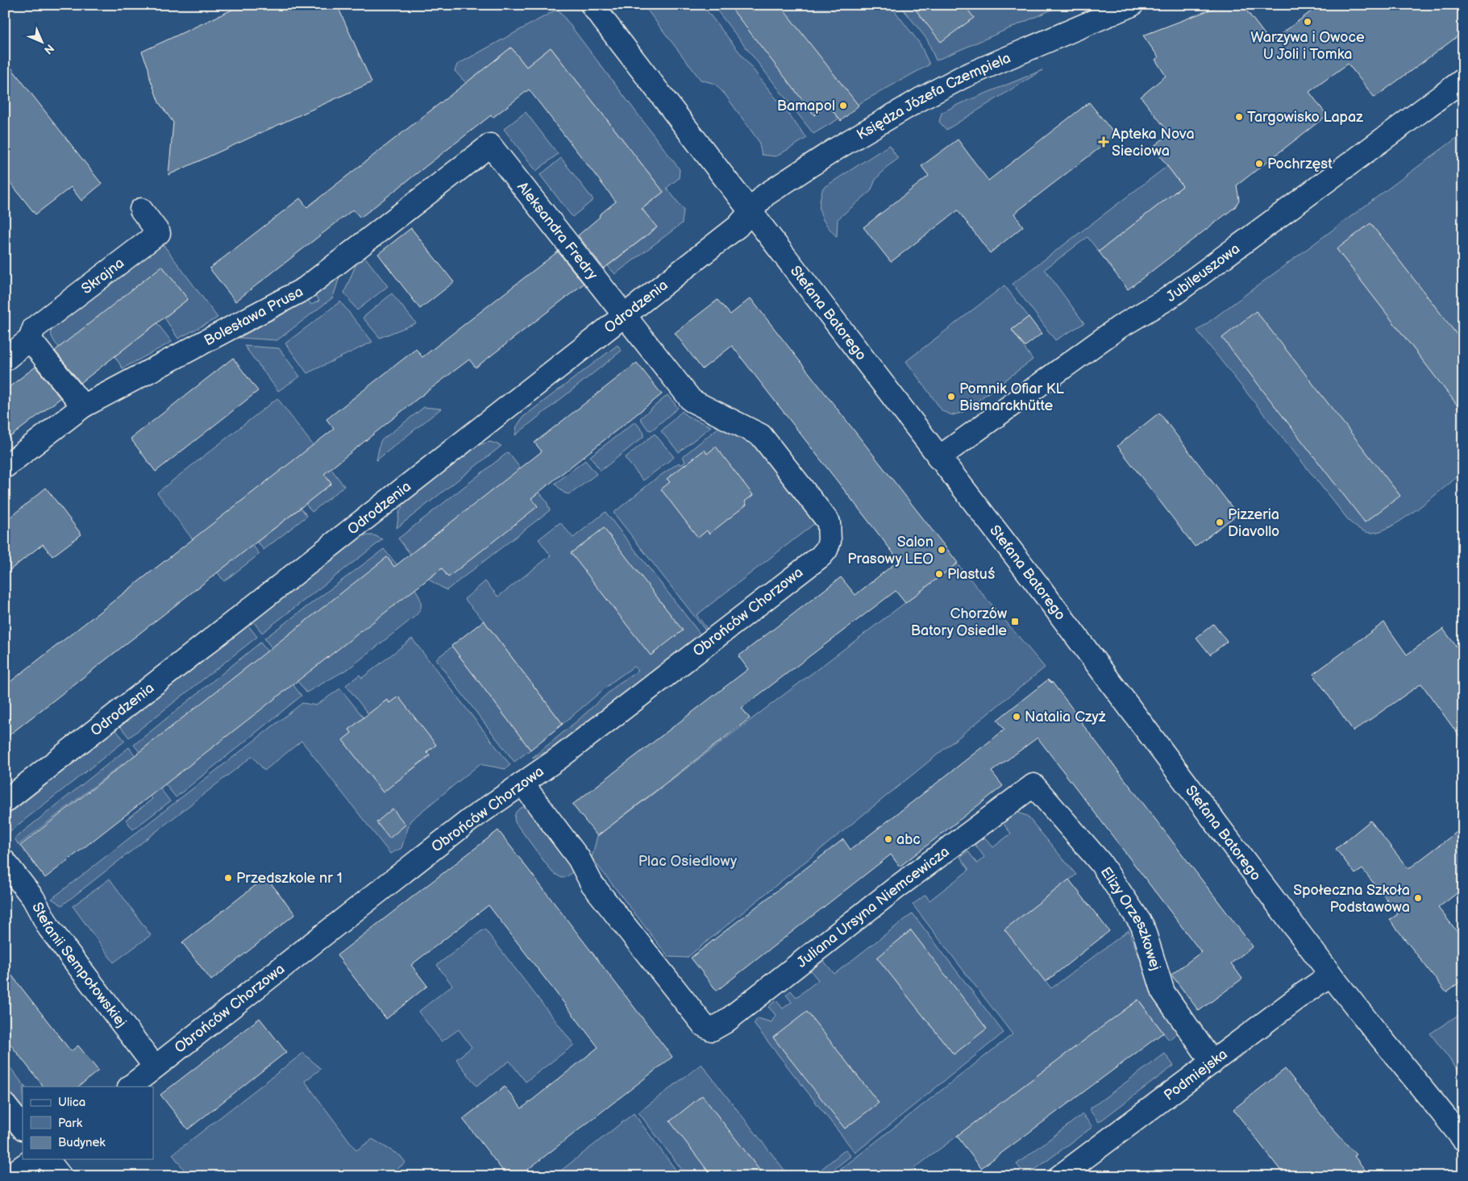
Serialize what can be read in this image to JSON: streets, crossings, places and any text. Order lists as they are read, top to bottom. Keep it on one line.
{"streets":{"street":["Księdza Józefa Czempiela","Aleksandra Fredry","Jubileuszowa","Skrajna","Odrodzenia","Stefana Batorego","Bolesława Prusa","Obrońców Chorzowa","Juliana Ursyna Niemcewicza","Elizy Orzeszkowej","Stefanii Sempołowskiej","Podmiejska"]},"crossings":[["Księdza Józefa Czempiela","Odrodzenia"],["Księdza Józefa Czempiela","Stefana Batorego"],["Aleksandra Fredry","Odrodzenia"],["Aleksandra Fredry","Bolesława Prusa"],["Aleksandra Fredry","Obrońców Chorzowa"],["Jubileuszowa","Stefana Batorego"],["Odrodzenia","Stefana Batorego"],["Stefana Batorego","Podmiejska"],["Obrońców Chorzowa","Juliana Ursyna Niemcewicza"],["Obrońców Chorzowa","Stefanii Sempołowskiej"],["Juliana Ursyna Niemcewicza","Elizy Orzeszkowej"],["Elizy Orzeszkowej","Podmiejska"]],"parks":["Plac Osiedlowy"],"places":{"other":["Warzywa i Owoce U Joli i Tomka","Bamapol","Targowisko Lapaz","Pochrzęst","Pomnik Ofiar KL Bismarckhütte","Pizzeria Diavollo","Salon Prasowy LEO","Plastuś","Natalia Czyż","abc","Przedszkole nr 1","Społeczna Szkoła Podstawowa"],"health":["Apteka Nova Sieciowa"],"transit":["Chorzów Batory Osiedle"]},"legend":["Ulica","Park","Budynek"],"north":"bottom right"}
